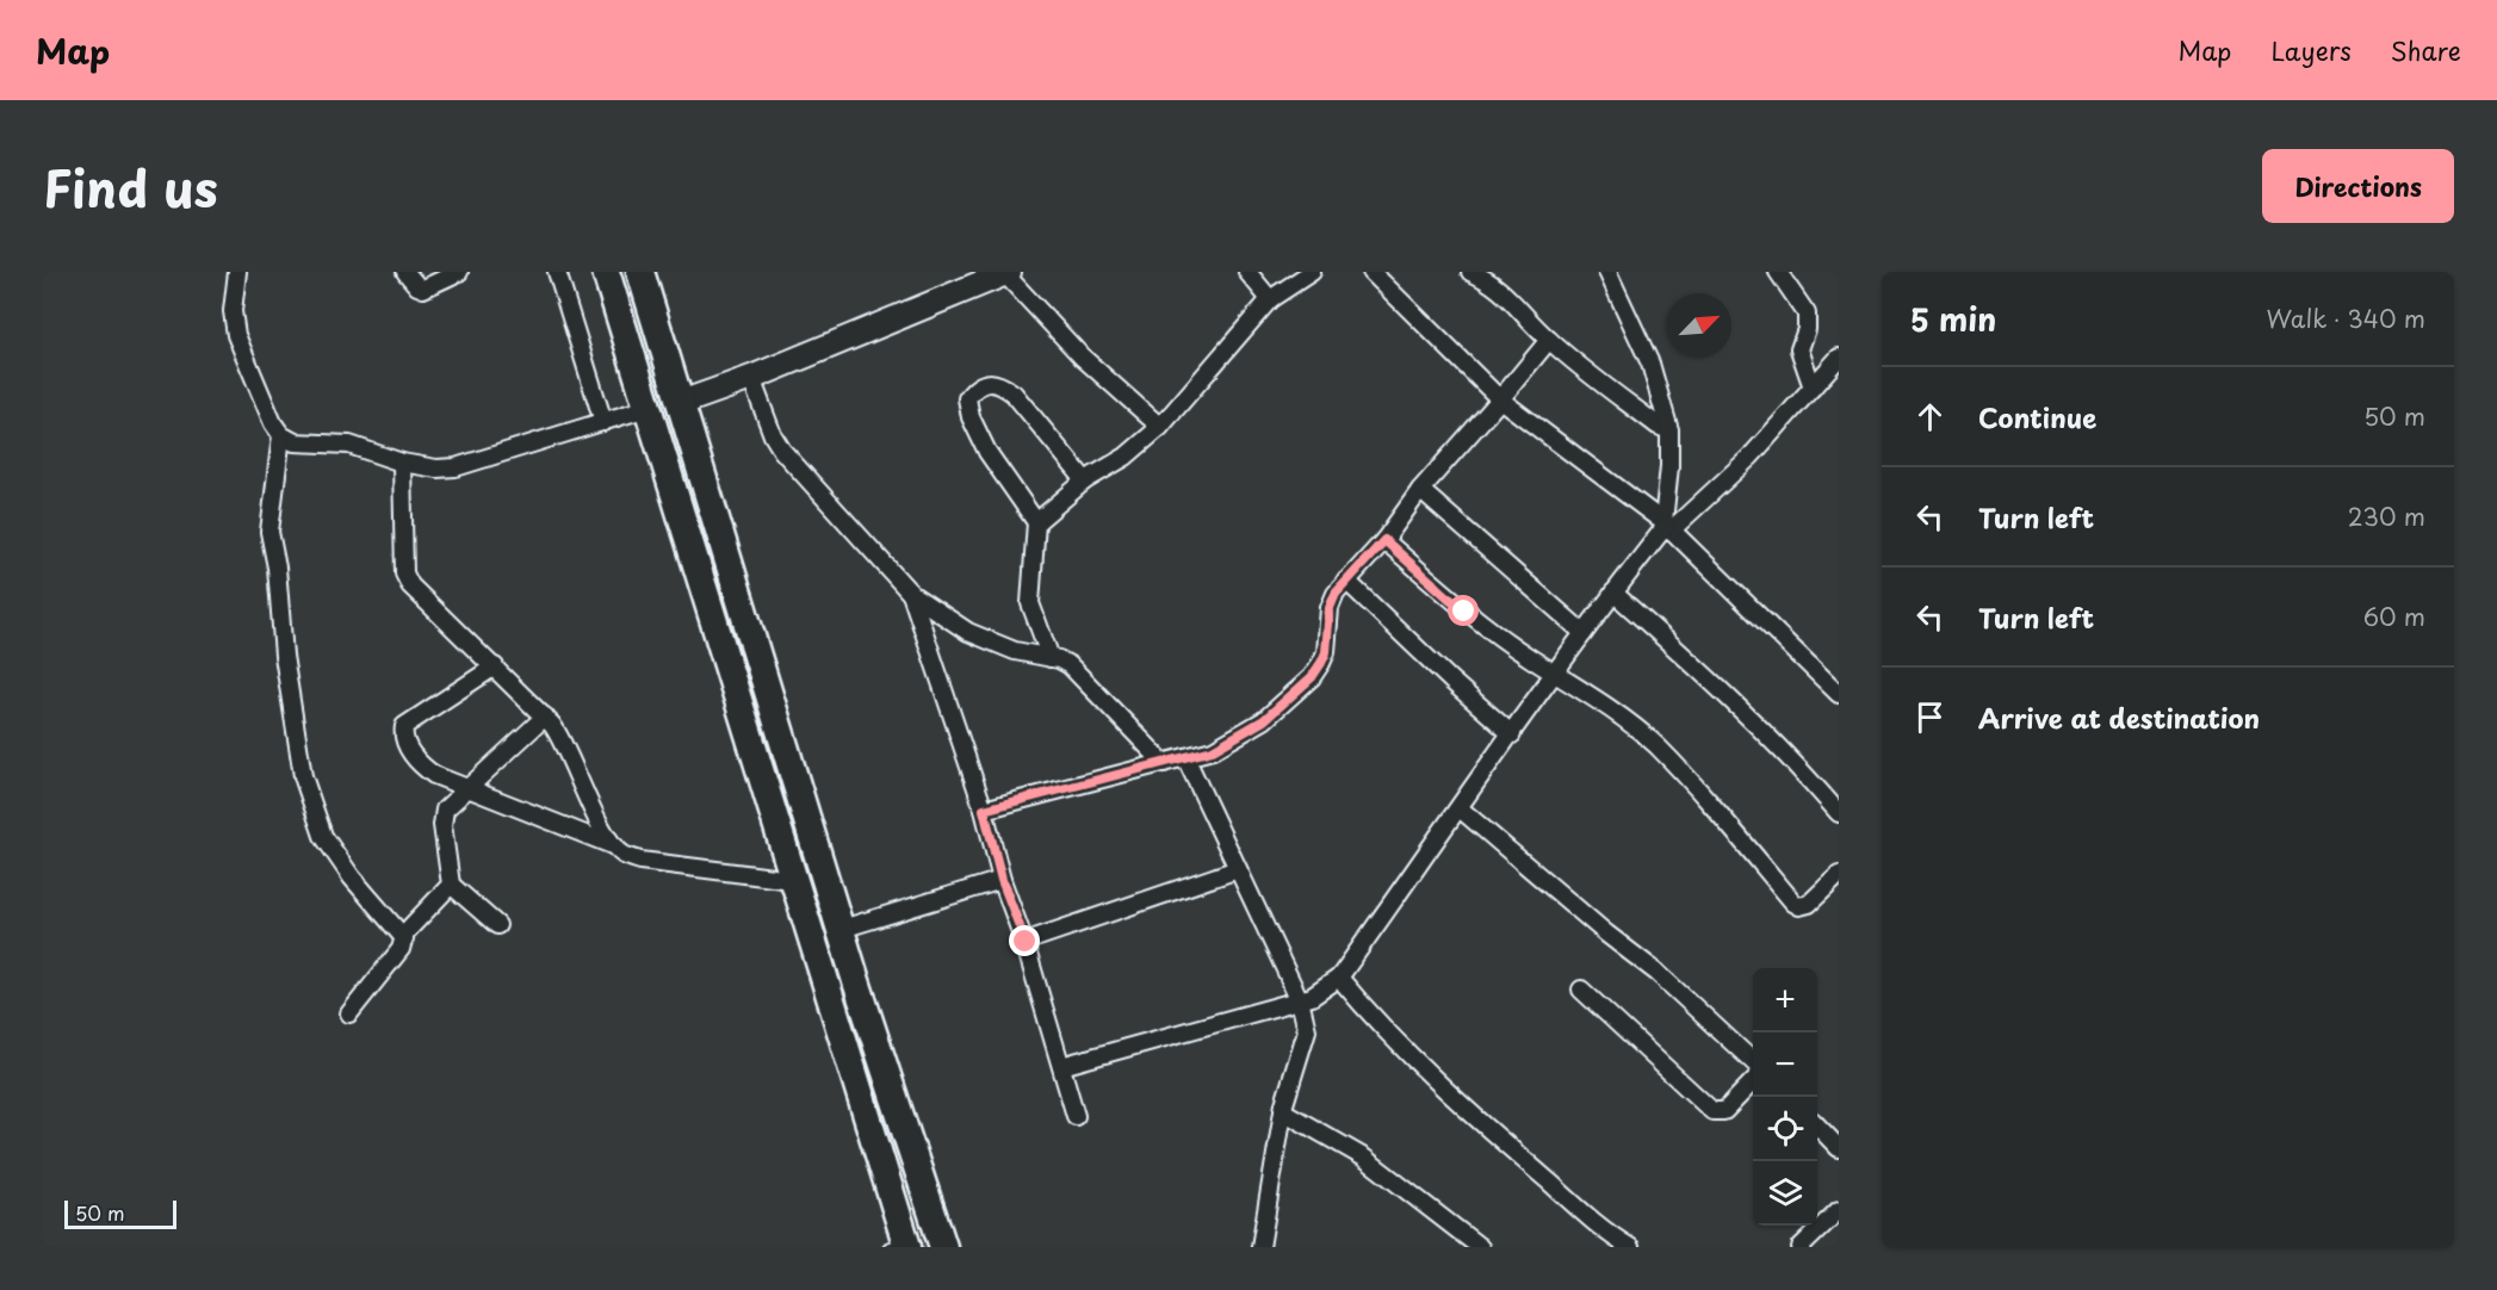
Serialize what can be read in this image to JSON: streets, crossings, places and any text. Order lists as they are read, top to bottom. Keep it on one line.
{"scale_bar":"50 m","north":"top right","page":{"header":"Map","nav":["Map","Layers","Share"],"title":"Find us","buttons":"Directions","heading":["5 min","Walk · 340 m"],"list":[["Continue","50 m"],["Turn left","230 m"],["Turn left","60 m"],"Arrive at destination"],"map_buttons":["+","−"],"scale":"50 m"}}
